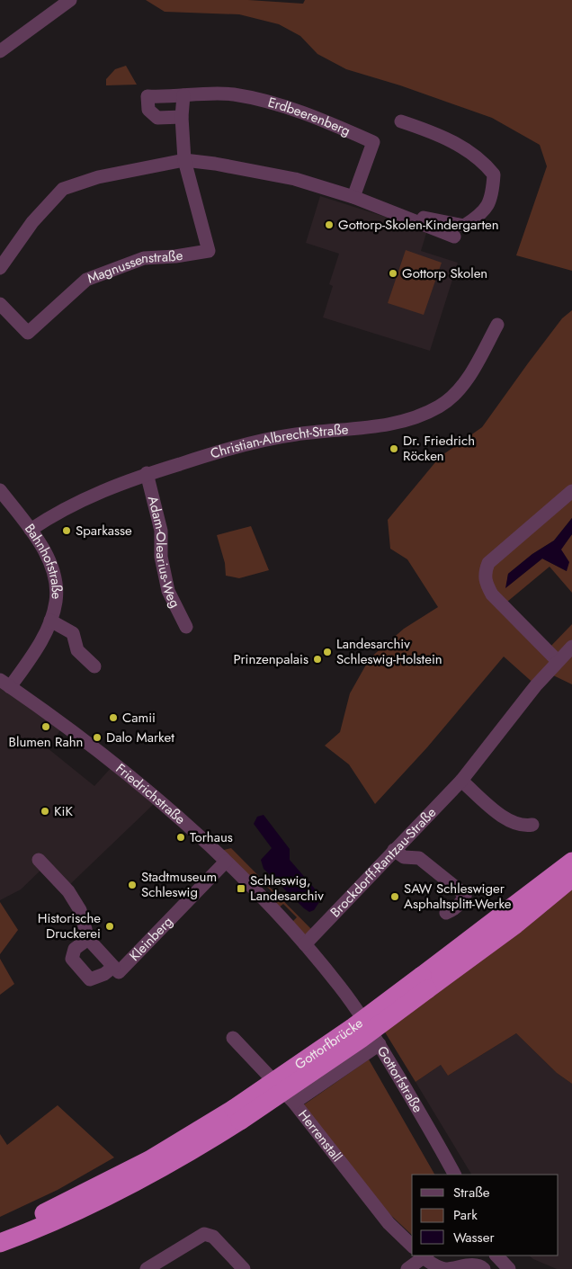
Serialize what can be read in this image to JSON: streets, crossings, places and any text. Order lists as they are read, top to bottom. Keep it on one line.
{"streets":{"highway":["Gottorfbrücke"],"street":["Erdbeerenberg","Magnussenstraße","Christian-Albrecht-Straße","Adam-Olearius-Weg","Bahnhofstraße","Friedrichstraße","Brockdorff-Rantzau-Straße","Kleinberg","Gottorfstraße","Herrenstall"]},"crossings":[["Christian-Albrecht-Straße","Adam-Olearius-Weg"],["Christian-Albrecht-Straße","Bahnhofstraße"],["Bahnhofstraße","Friedrichstraße"],["Friedrichstraße","Brockdorff-Rantzau-Straße"],["Friedrichstraße","Kleinberg"],["Friedrichstraße","Gottorfstraße"],["Gottorfstraße","Herrenstall"]],"places":{"other":["Gottorp-Skolen-Kindergarten","Gottorp Skolen","Dr. Friedrich Röcken","Sparkasse","Landesarchiv Schleswig-Holstein","Prinzenpalais","Camii","Blumen Rahn","Dalo Market","KiK","Torhaus","Stadtmuseum Schleswig","SAW Schleswiger Asphaltsplitt-Werke","Historische Druckerei"],"transit":["Schleswig, Landesarchiv"]},"legend":["Straße","Park","Wasser"]}
